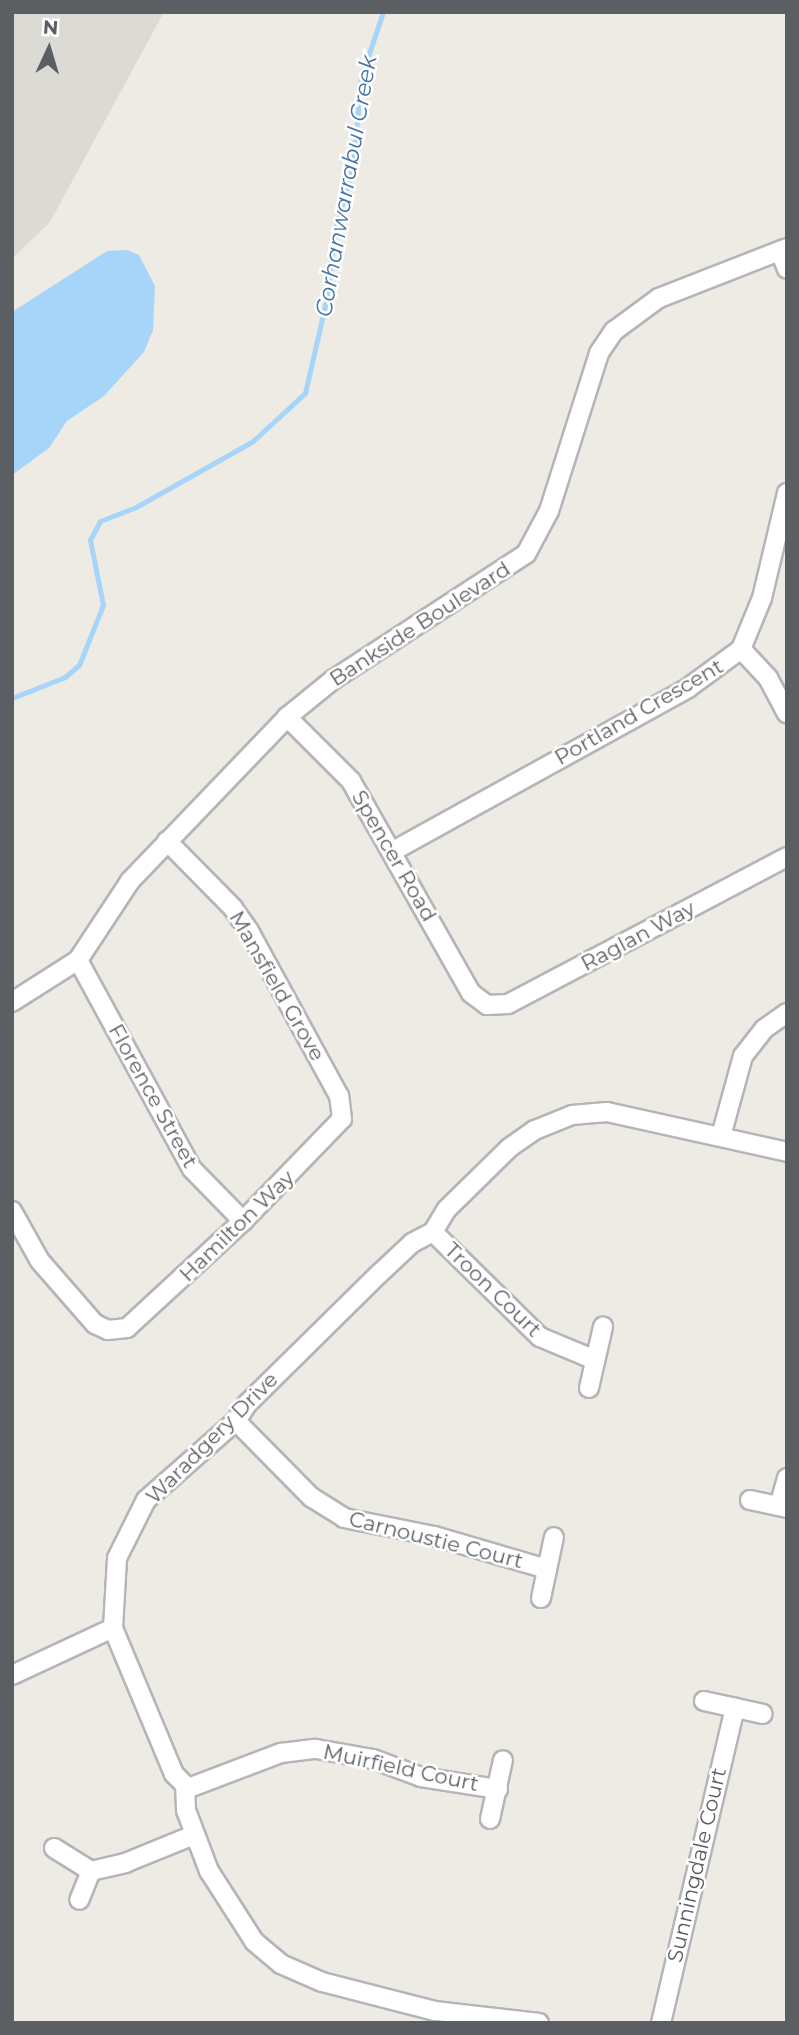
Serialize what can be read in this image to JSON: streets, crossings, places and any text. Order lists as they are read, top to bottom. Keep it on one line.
{"streets":{"street":["Bankside Boulevard","Portland Crescent","Spencer Road","Raglan Way","Mansfield Grove","Florence Street","Hamilton Way","Troon Court","Waradgery Drive","Carnoustie Court","Muirfield Court","Sunningdale Court"]},"crossings":[["Bankside Boulevard","Spencer Road"],["Bankside Boulevard","Mansfield Grove"],["Bankside Boulevard","Florence Street"],["Portland Crescent","Spencer Road"],["Spencer Road","Raglan Way"],["Mansfield Grove","Hamilton Way"],["Florence Street","Hamilton Way"],["Troon Court","Waradgery Drive"],["Waradgery Drive","Carnoustie Court"],["Waradgery Drive","Muirfield Court"]],"water":["Corhanwarrabul Creek"],"north":"top"}
